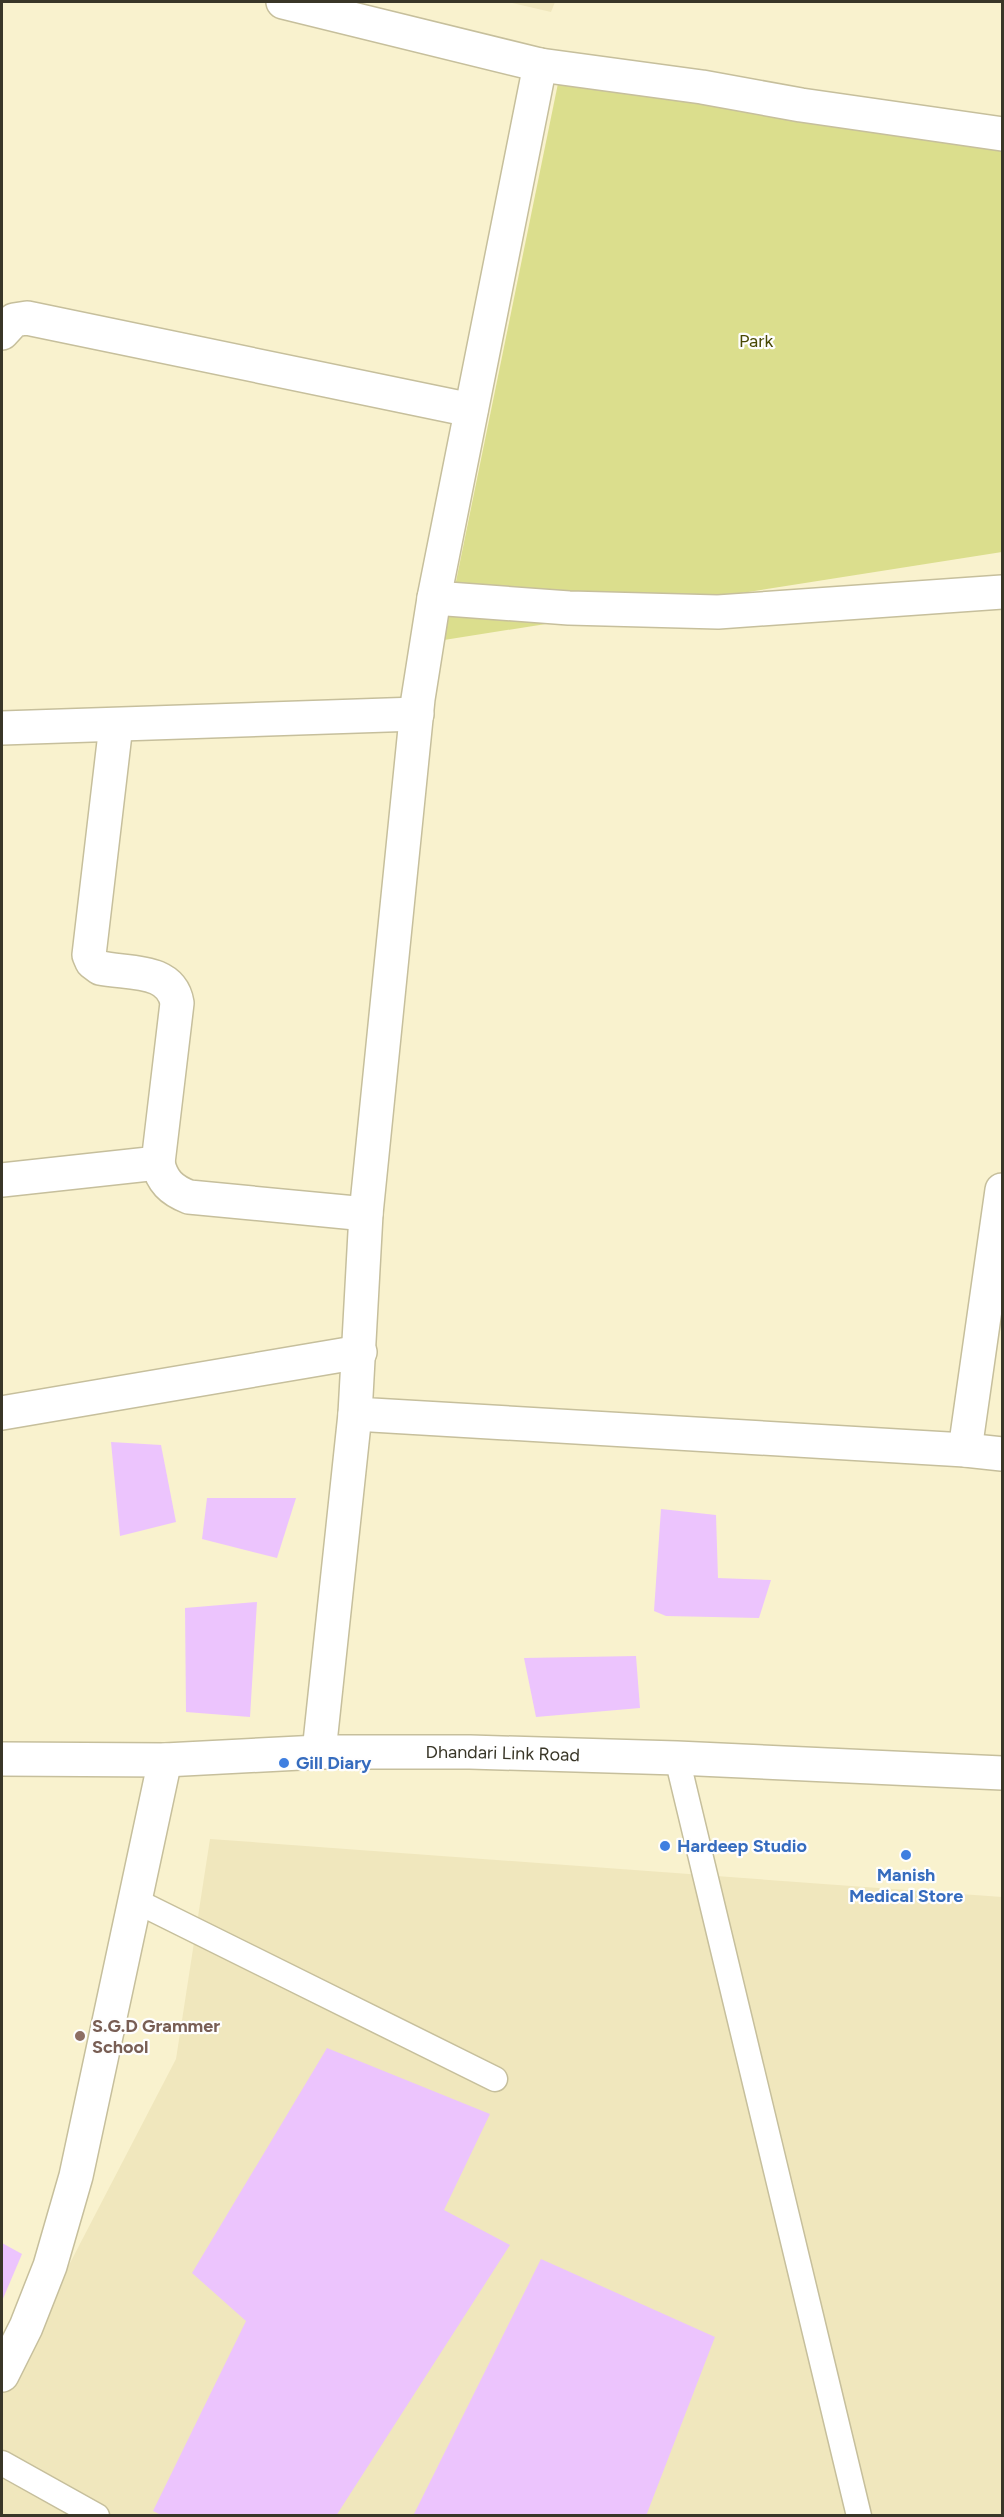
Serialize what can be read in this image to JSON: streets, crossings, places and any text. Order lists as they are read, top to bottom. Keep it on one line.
{"streets":{"street":["Dhandari Link Road"]},"parks":["Park"],"places":["Gill Diary","Hardeep Studio","Manish Medical Store","S.G.D Grammer School"]}
